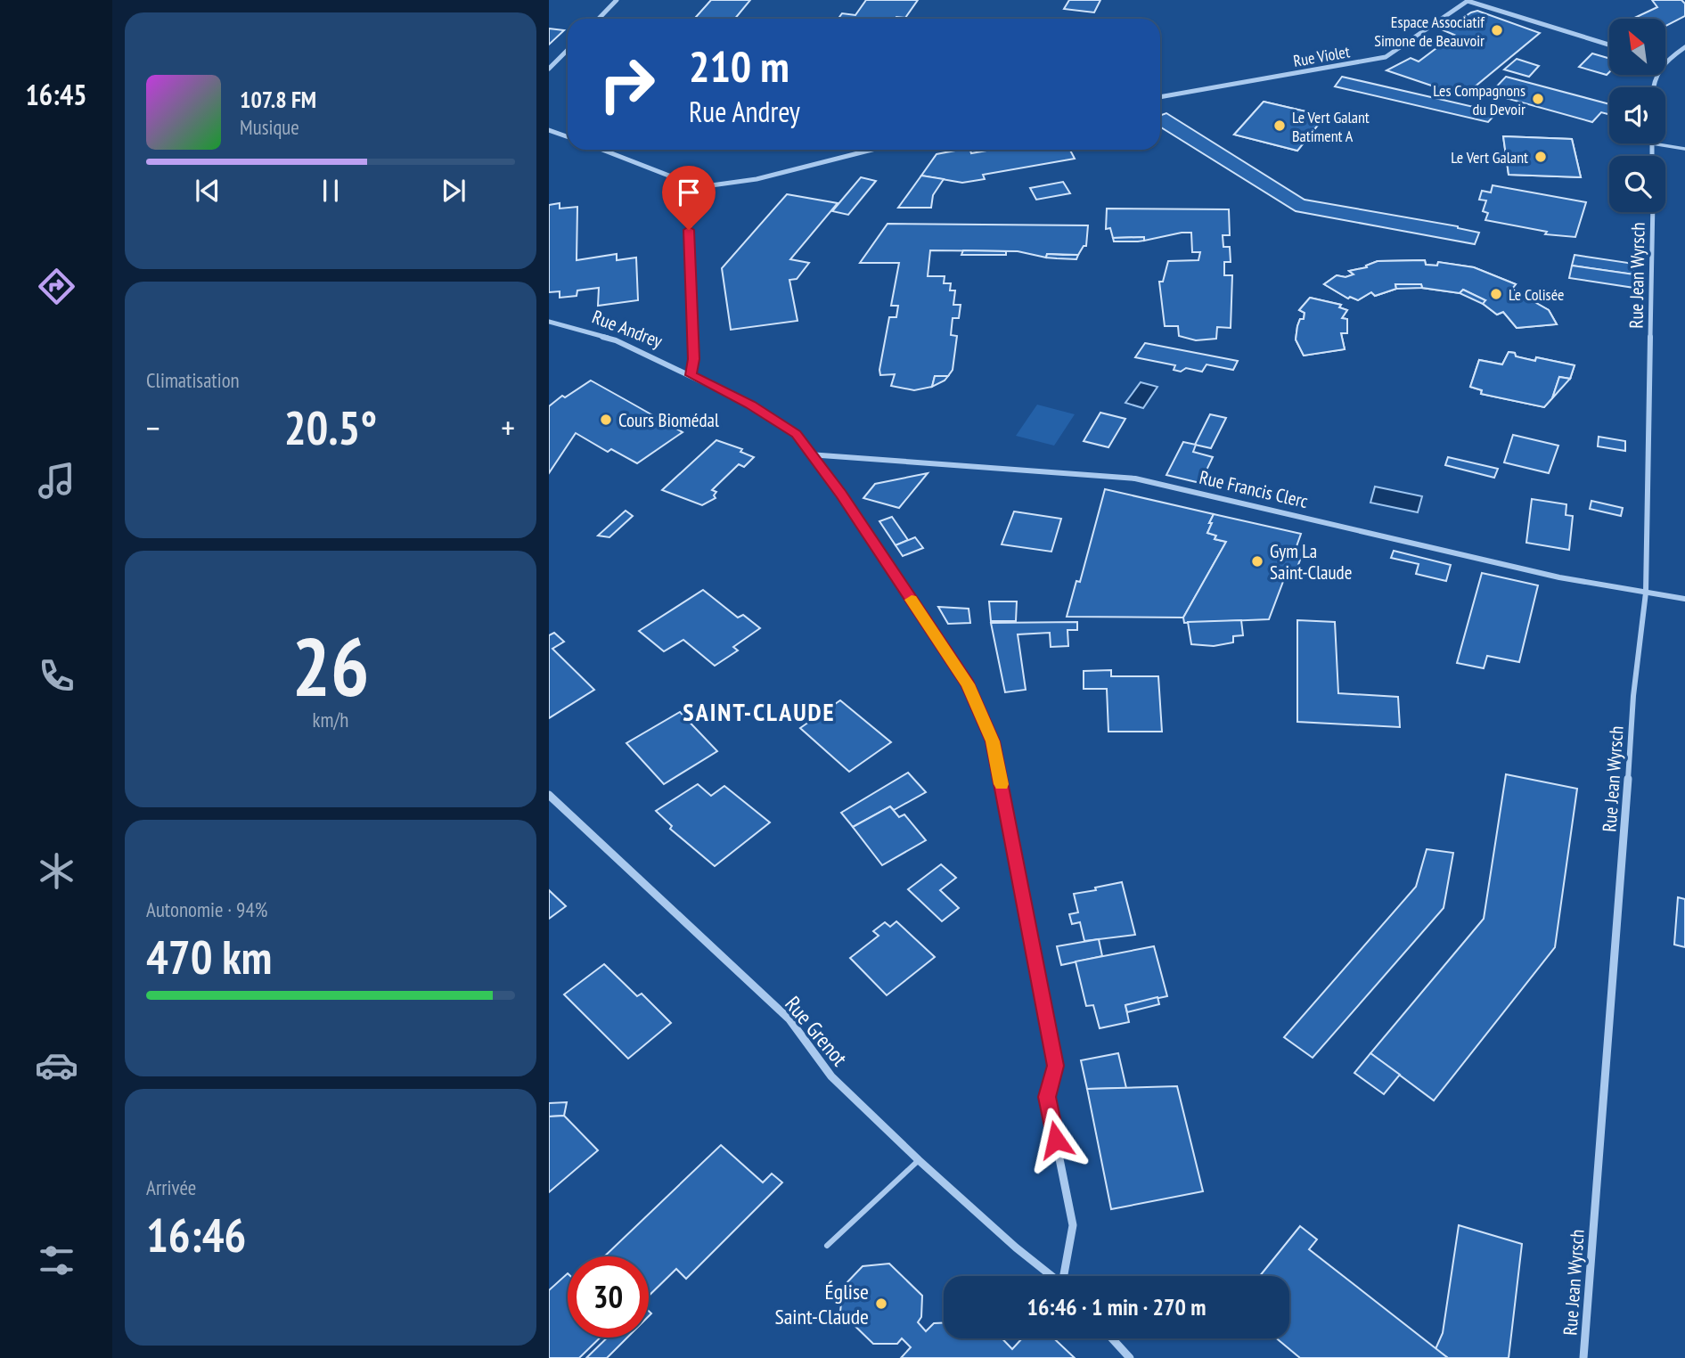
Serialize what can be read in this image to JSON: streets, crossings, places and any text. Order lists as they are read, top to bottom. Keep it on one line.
{"streets":{"street":["Rue Violet","Rue Jean Wyrsch","Rue Andrey","Rue Francis Clerc","Rue Grenot"]},"crossings":[["Rue Jean Wyrsch","Rue Francis Clerc"],["Rue Andrey","Rue Francis Clerc"]],"districts":["SAINT-CLAUDE"],"places":["Espace Associatif Simone de Beauvoir","Les Compagnons du Devoir","Le Vert Galant Batiment A","Le Vert Galant","Le Colisée","Cours Biomédal","Gym La Saint-Claude","Église Saint-Claude"],"north":"top left","page":{"tabs":"16:45","turn":["210 m","Rue Andrey"],"song":["107.8 FM","Musique"],"tile":["Climatisation",["26","km/h"],["Autonomie · 94%","470 km"],["Arrivée","16:46"]],"heat":["−","20.5°","+"],"limit":"30","trip":"16:46 · 1 min · 270 m"}}
